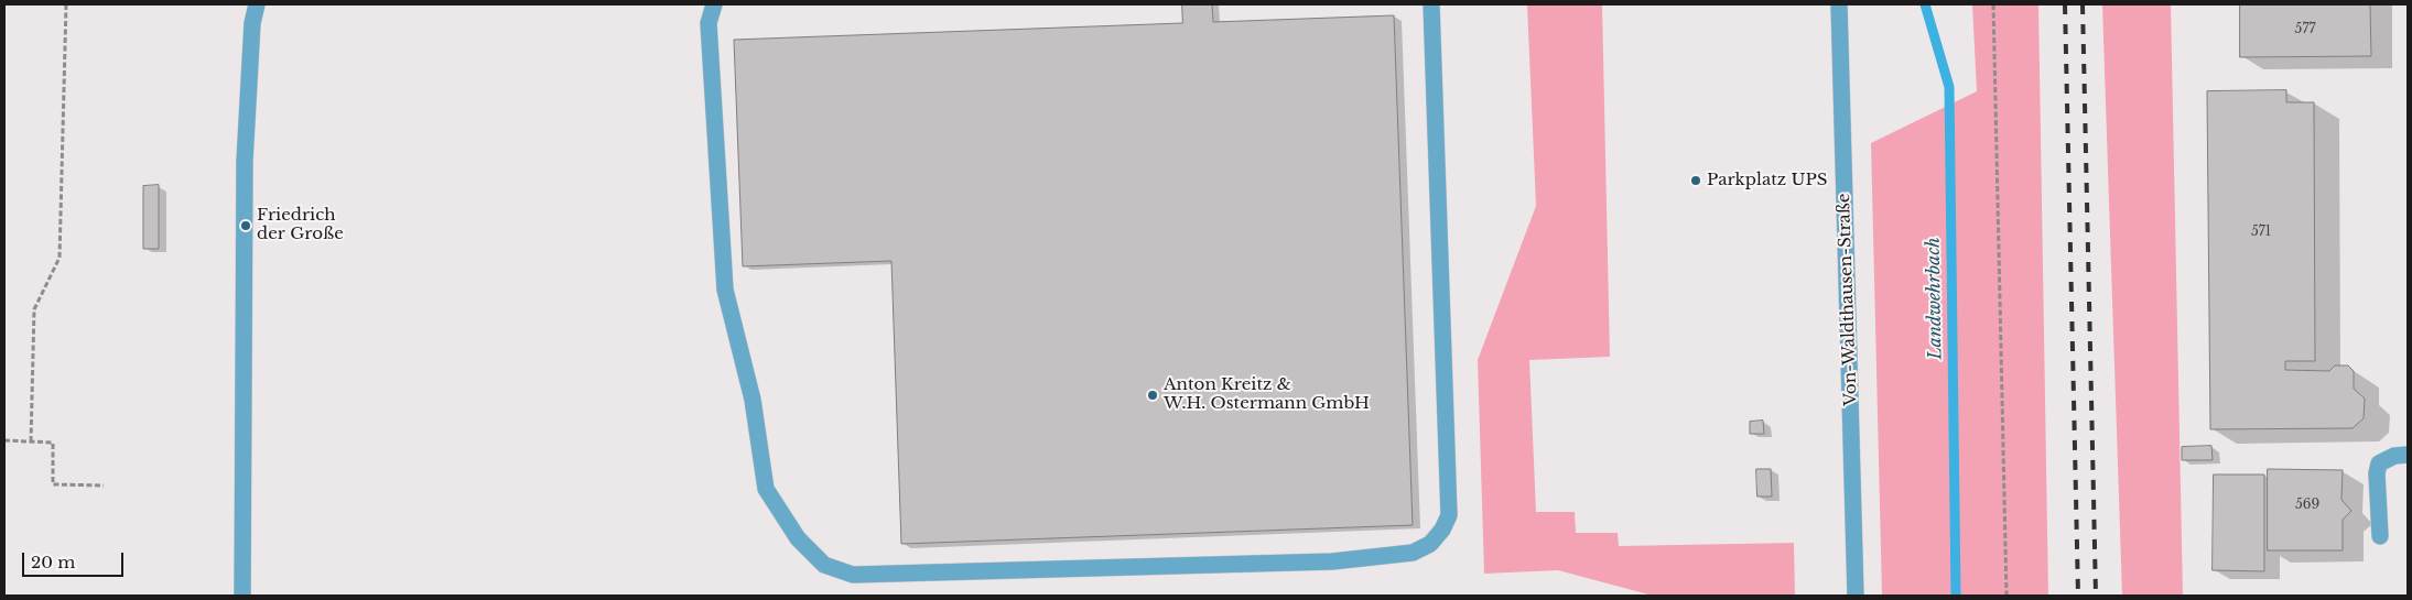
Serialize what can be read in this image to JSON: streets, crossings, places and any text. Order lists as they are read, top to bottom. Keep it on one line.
{"streets":{"street":["Von-Waldthausen-Straße"]},"water":["Landwehrbach"],"places":["Parkplatz UPS","Friedrich der Große","Anton Kreitz & W.H. Ostermann GmbH"],"house_numbers":["577","571","569"],"scale_bar":"20 m"}
